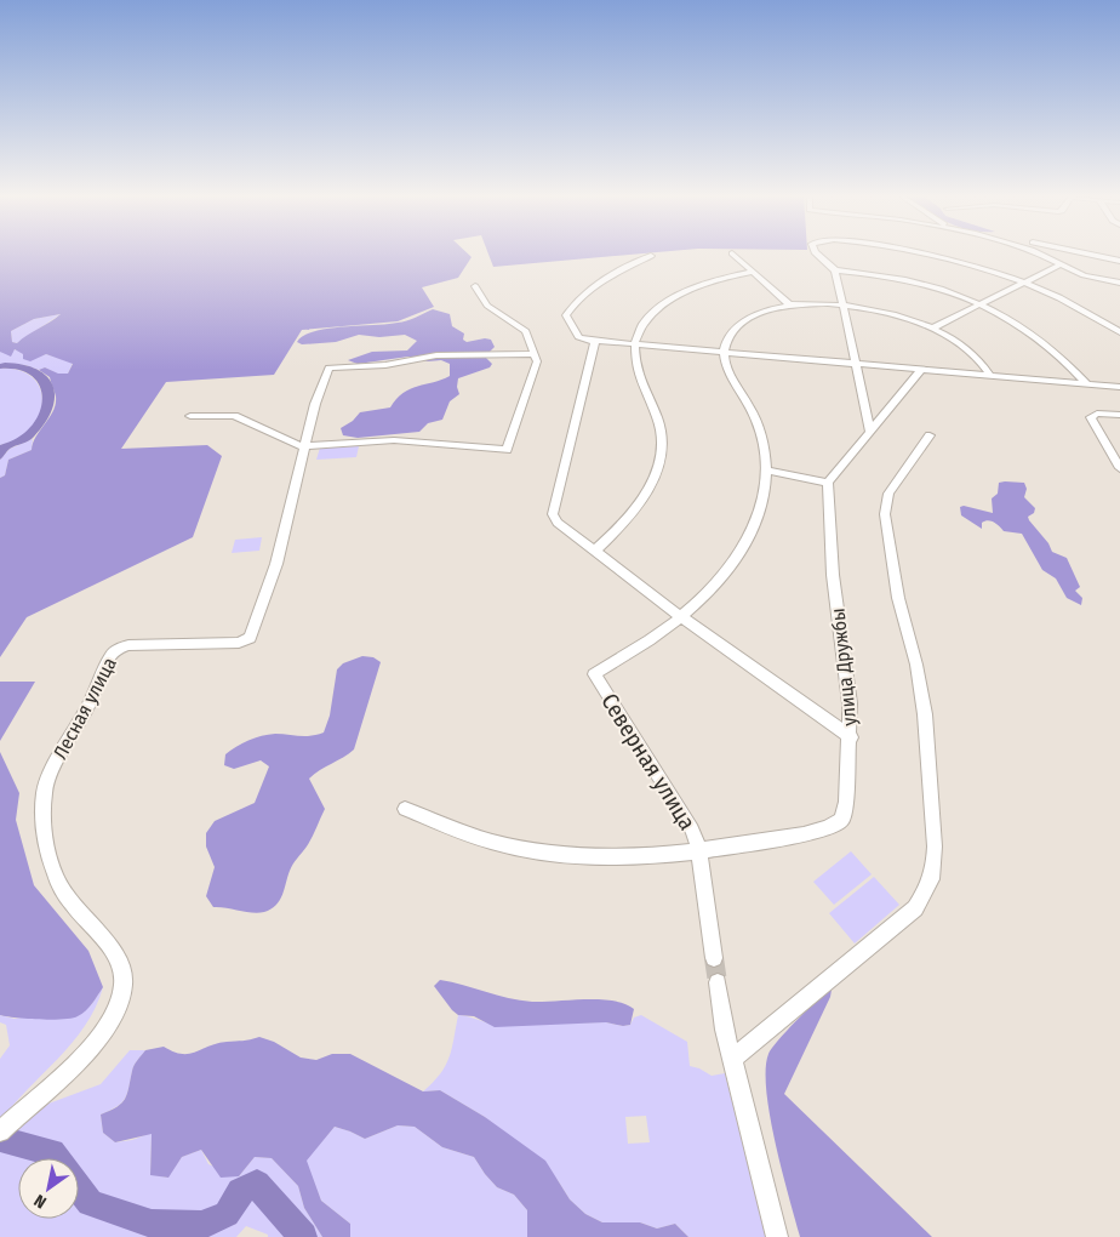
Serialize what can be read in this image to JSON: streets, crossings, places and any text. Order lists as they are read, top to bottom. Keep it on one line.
{"streets":{"street":["улица Дружбы","Лесная улица","Северная улица"]},"crossings":[["улица Дружбы","Северная улица"]],"north":"bottom left"}
